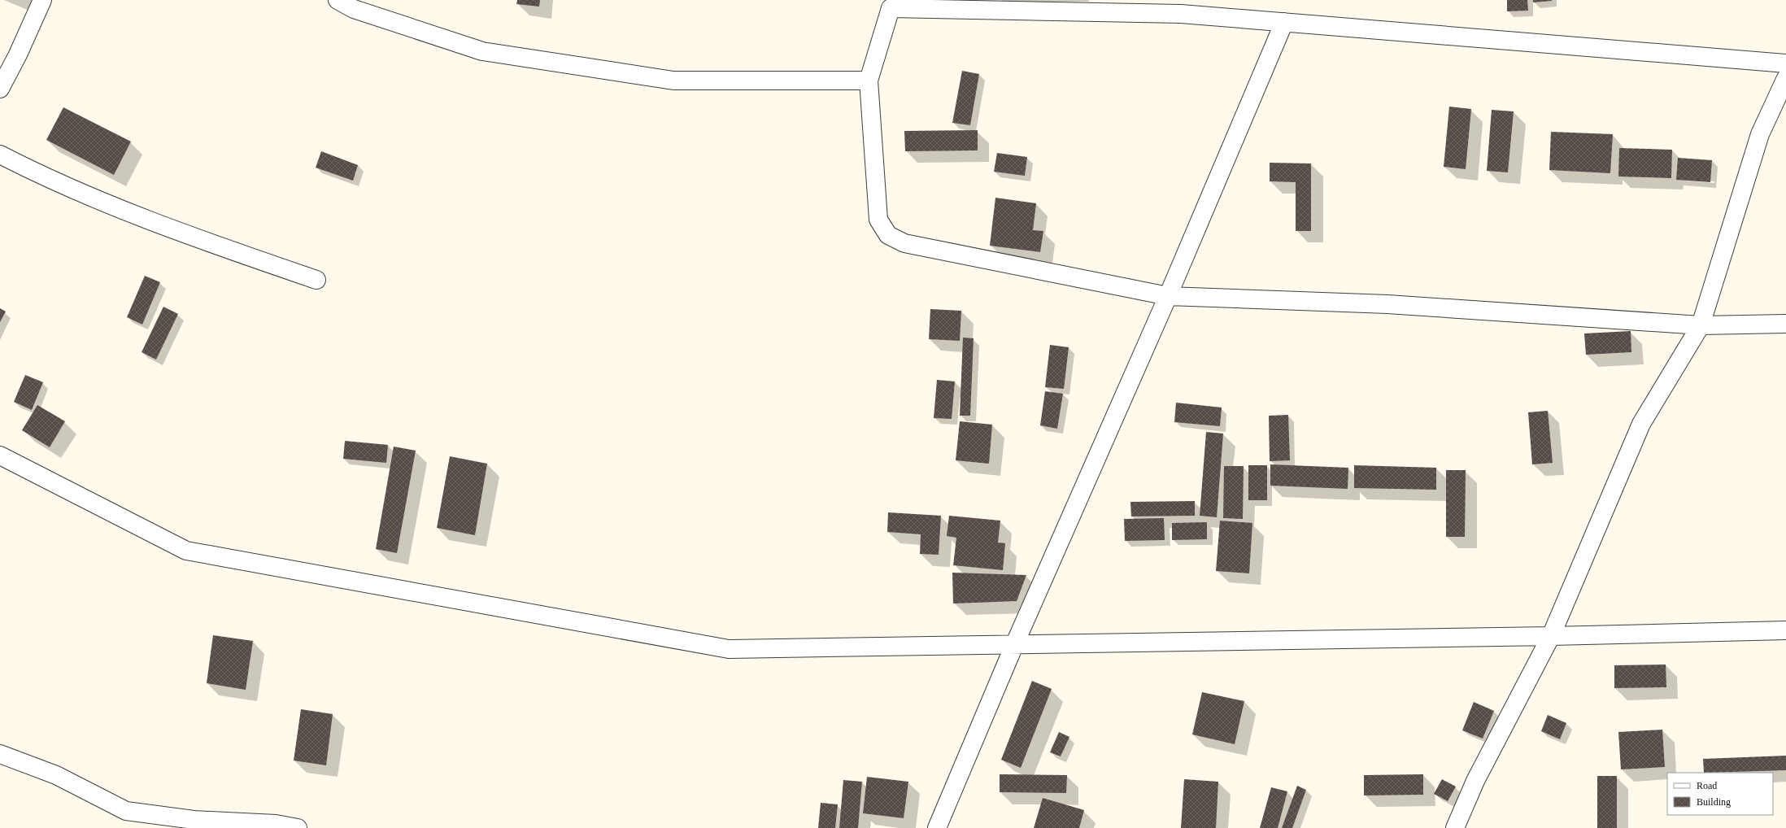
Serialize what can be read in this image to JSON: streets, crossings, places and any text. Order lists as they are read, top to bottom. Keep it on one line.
{"legend":["Road","Building"]}
